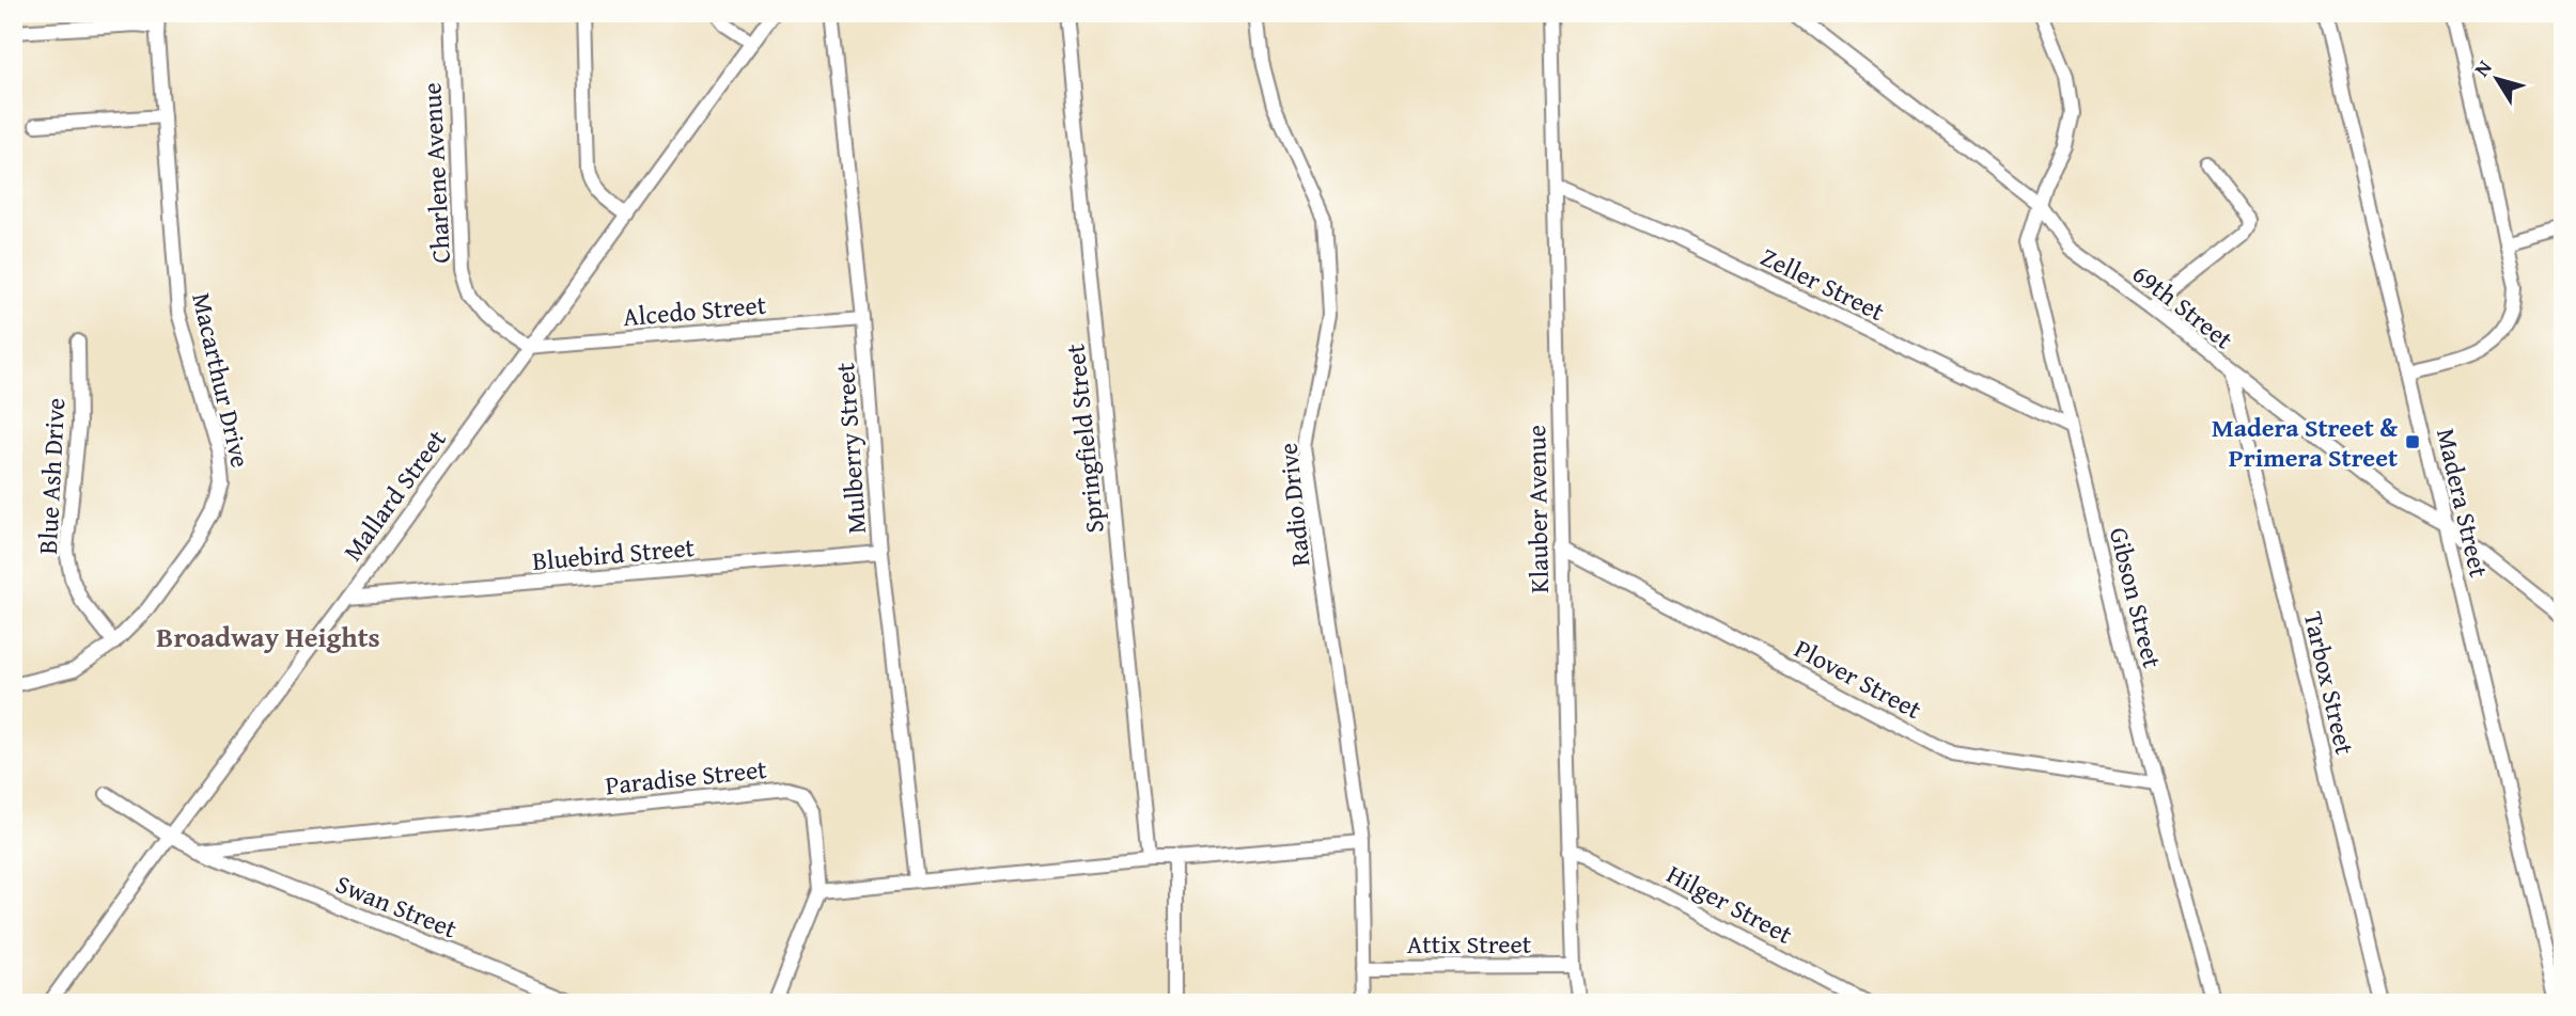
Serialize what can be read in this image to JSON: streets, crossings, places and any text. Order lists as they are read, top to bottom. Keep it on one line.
{"streets":{"street":["Charlene Avenue","Zeller Street","69th Street","Alcedo Street","Macarthur Drive","Springfield Street","Mulberry Street","Blue Ash Drive","Mallard Street","Madera Street","Radio Drive","Klauber Avenue","Bluebird Street","Gibson Street","Plover Street","Tarbox Street","Paradise Street","Hilger Street","Swan Street","Attix Street"]},"crossings":[["Charlene Avenue","Alcedo Street"],["Charlene Avenue","Mallard Street"],["Zeller Street","Klauber Avenue"],["Zeller Street","Gibson Street"],["69th Street","Madera Street"],["69th Street","Gibson Street"],["69th Street","Tarbox Street"],["Alcedo Street","Mulberry Street"],["Alcedo Street","Mallard Street"],["Macarthur Drive","Blue Ash Drive"],["Mulberry Street","Bluebird Street"],["Mallard Street","Bluebird Street"],["Mallard Street","Swan Street"],["Radio Drive","Attix Street"],["Klauber Avenue","Plover Street"],["Klauber Avenue","Hilger Street"],["Klauber Avenue","Attix Street"],["Gibson Street","Plover Street"],["Paradise Street","Swan Street"]],"districts":["Broadway Heights"],"places":{"transit":["Madera Street & Primera Street"]},"north":"top left"}
